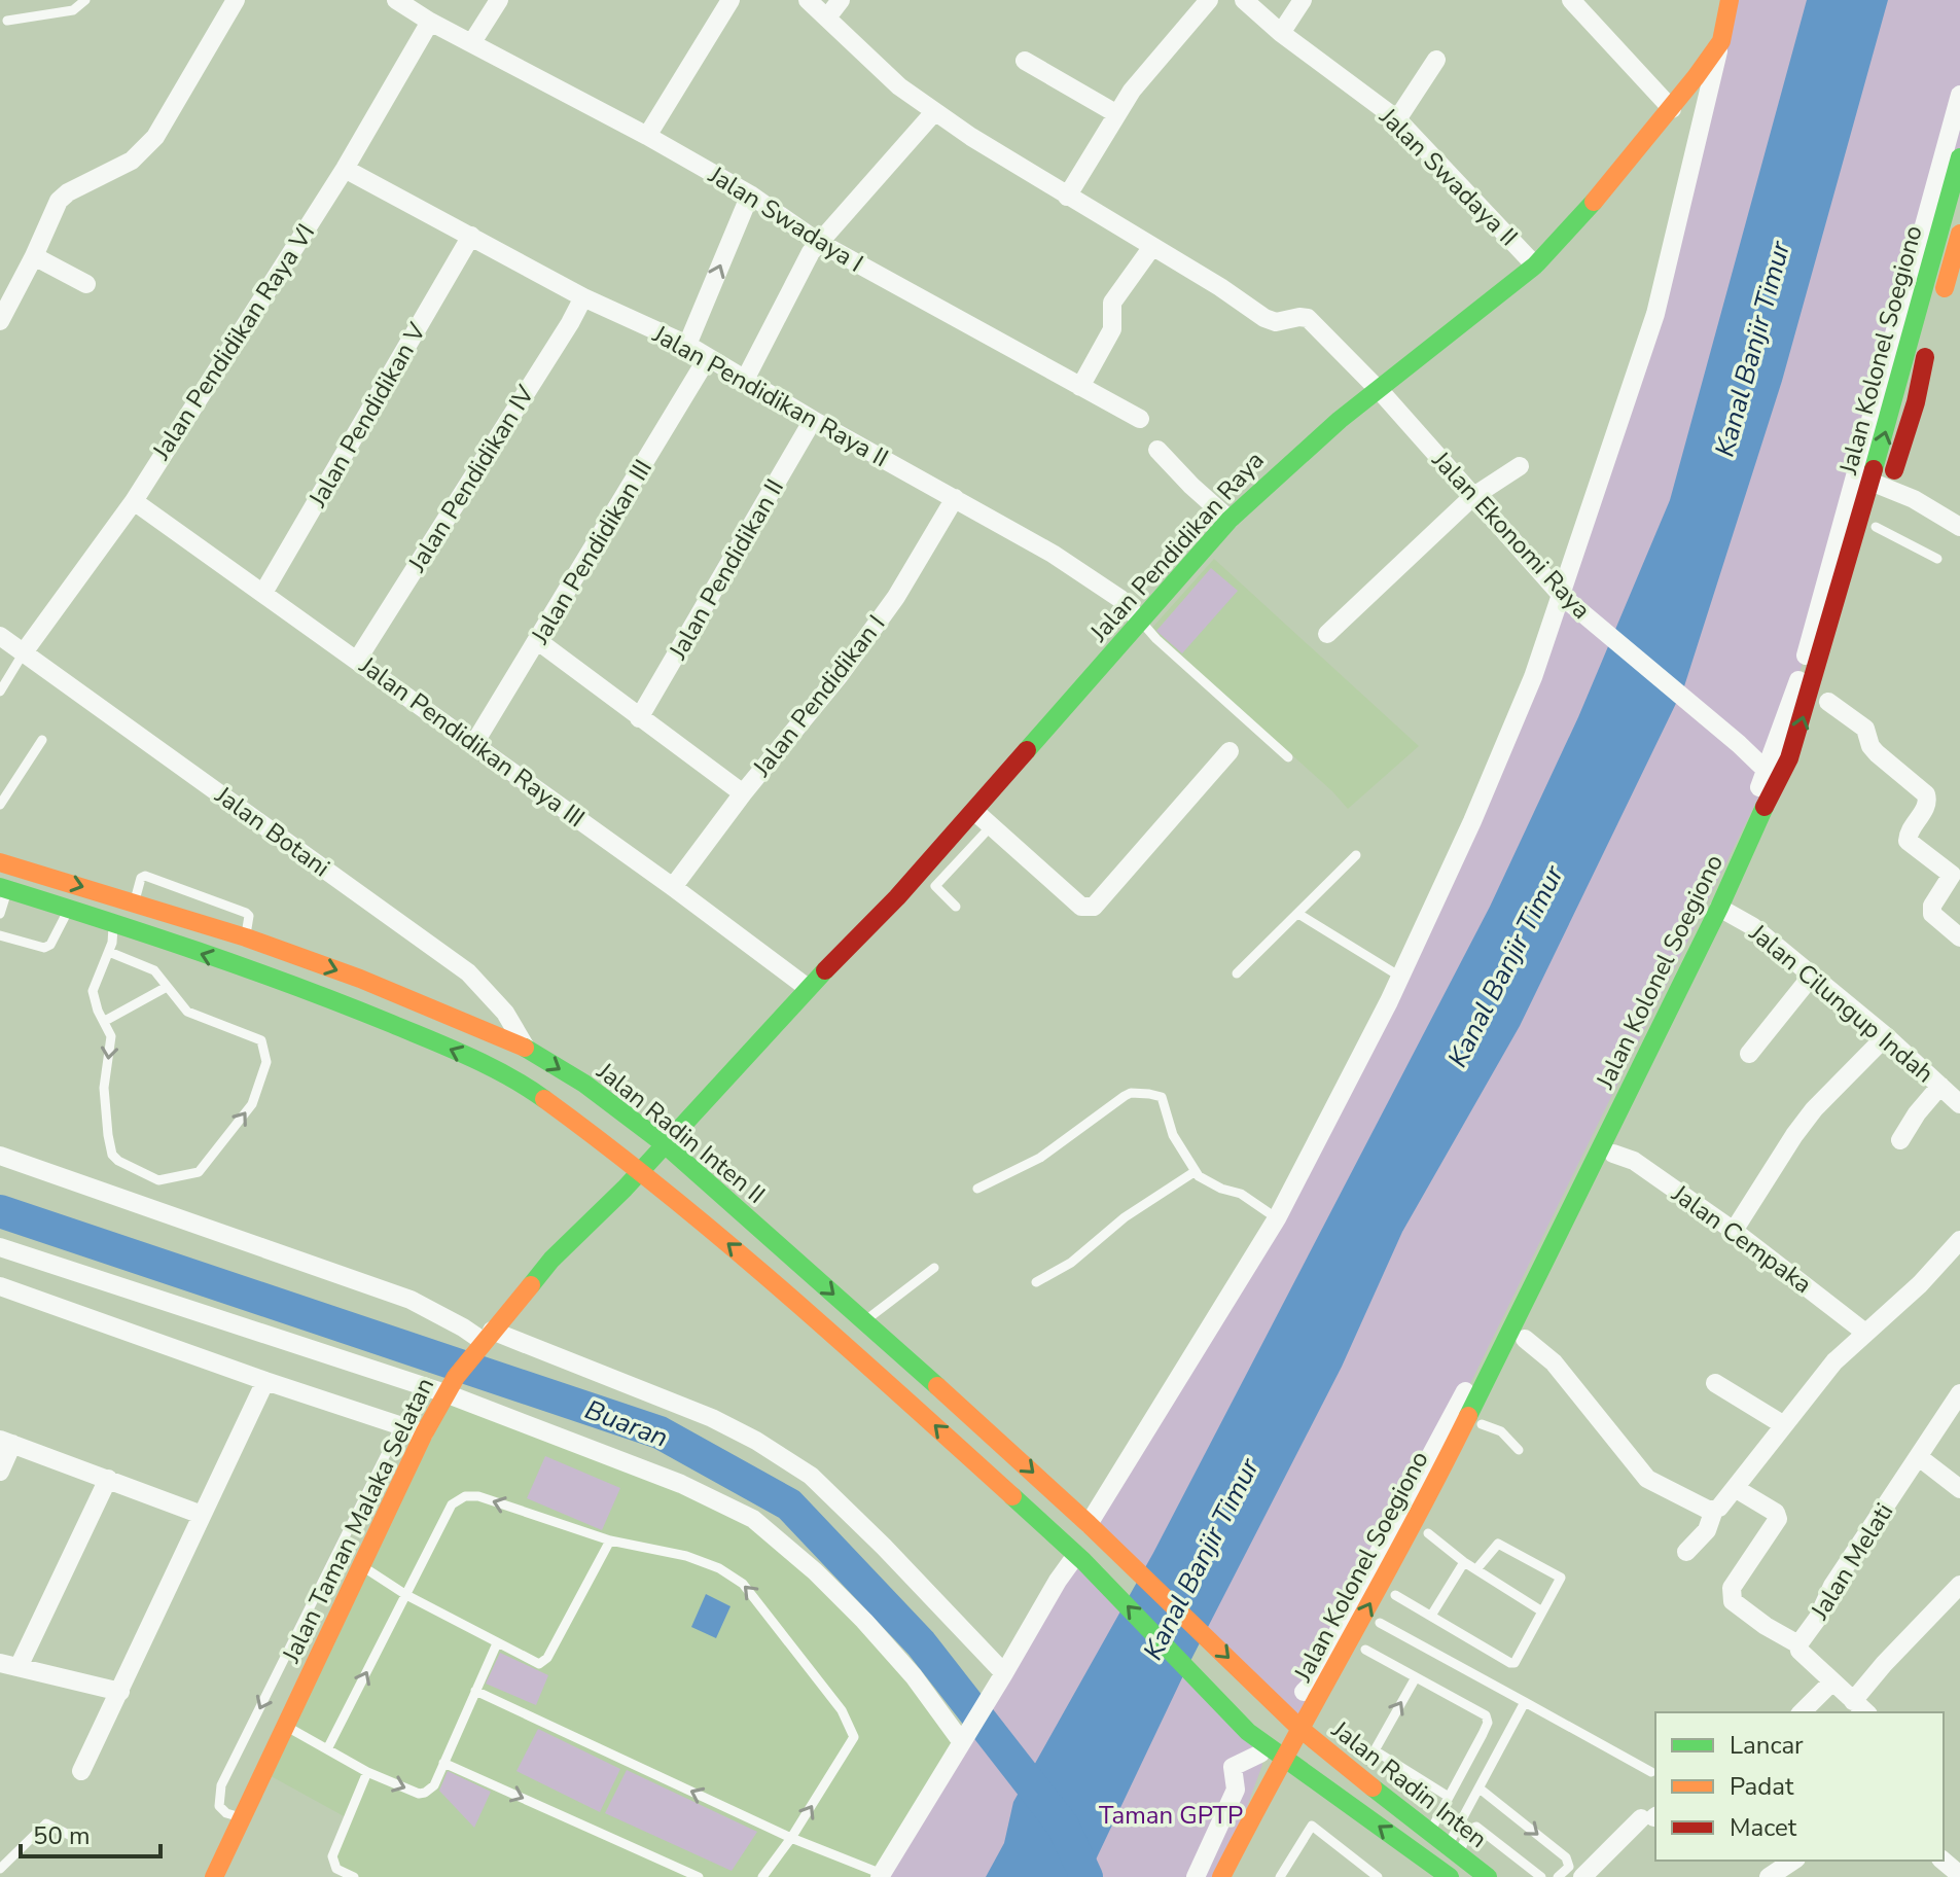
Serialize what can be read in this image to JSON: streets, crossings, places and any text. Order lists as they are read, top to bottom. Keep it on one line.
{"streets":{"main road":["Jalan Kolonel Soegiono","Jalan Pendidikan Raya","Jalan Radin Inten II","Jalan Taman Malaka Selatan","Jalan Radin Inten"],"street":["Jalan Swadaya II","Jalan Swadaya I","Jalan Pendidikan Raya VI","Jalan Pendidikan Raya II","Jalan Pendidikan V","Jalan Pendidikan IV","Jalan Ekonomi Raya","Jalan Pendidikan III","Jalan Pendidikan II","Jalan Pendidikan I","Jalan Pendidikan Raya III","Jalan Botani","Jalan Cilungup Indah","Jalan Cempaka","Jalan Melati"]},"crossings":[["Jalan Swadaya II","Jalan Pendidikan Raya"],["Jalan Swadaya I","Jalan Pendidikan Raya VI"],["Jalan Pendidikan Raya VI","Jalan Pendidikan Raya II"],["Jalan Pendidikan Raya VI","Jalan Pendidikan Raya III"],["Jalan Pendidikan Raya VI","Jalan Botani"],["Jalan Kolonel Soegiono","Jalan Cilungup Indah"],["Jalan Kolonel Soegiono","Jalan Cempaka"],["Jalan Kolonel Soegiono","Jalan Radin Inten"],["Jalan Pendidikan Raya II","Jalan Pendidikan V"],["Jalan Pendidikan Raya II","Jalan Pendidikan IV"],["Jalan Pendidikan Raya II","Jalan Pendidikan Raya"],["Jalan Pendidikan Raya II","Jalan Pendidikan III"],["Jalan Pendidikan Raya II","Jalan Pendidikan II"],["Jalan Pendidikan Raya II","Jalan Pendidikan I"],["Jalan Pendidikan V","Jalan Pendidikan Raya III"],["Jalan Pendidikan IV","Jalan Pendidikan Raya III"],["Jalan Ekonomi Raya","Jalan Pendidikan Raya"],["Jalan Pendidikan Raya","Jalan Pendidikan Raya III"],["Jalan Pendidikan Raya","Jalan Radin Inten II"],["Jalan Pendidikan Raya","Jalan Taman Malaka Selatan"],["Jalan Pendidikan III","Jalan Pendidikan Raya III"],["Jalan Pendidikan I","Jalan Pendidikan Raya III"],["Jalan Botani","Jalan Radin Inten II"],["Jalan Radin Inten II","Jalan Taman Malaka Selatan"],["Jalan Radin Inten II","Jalan Radin Inten"]],"water":["Kanal Banjir Timur","Buaran"],"parks":["Taman GPTP"],"legend":["Lancar","Padat","Macet"],"scale_bar":"50 m"}
